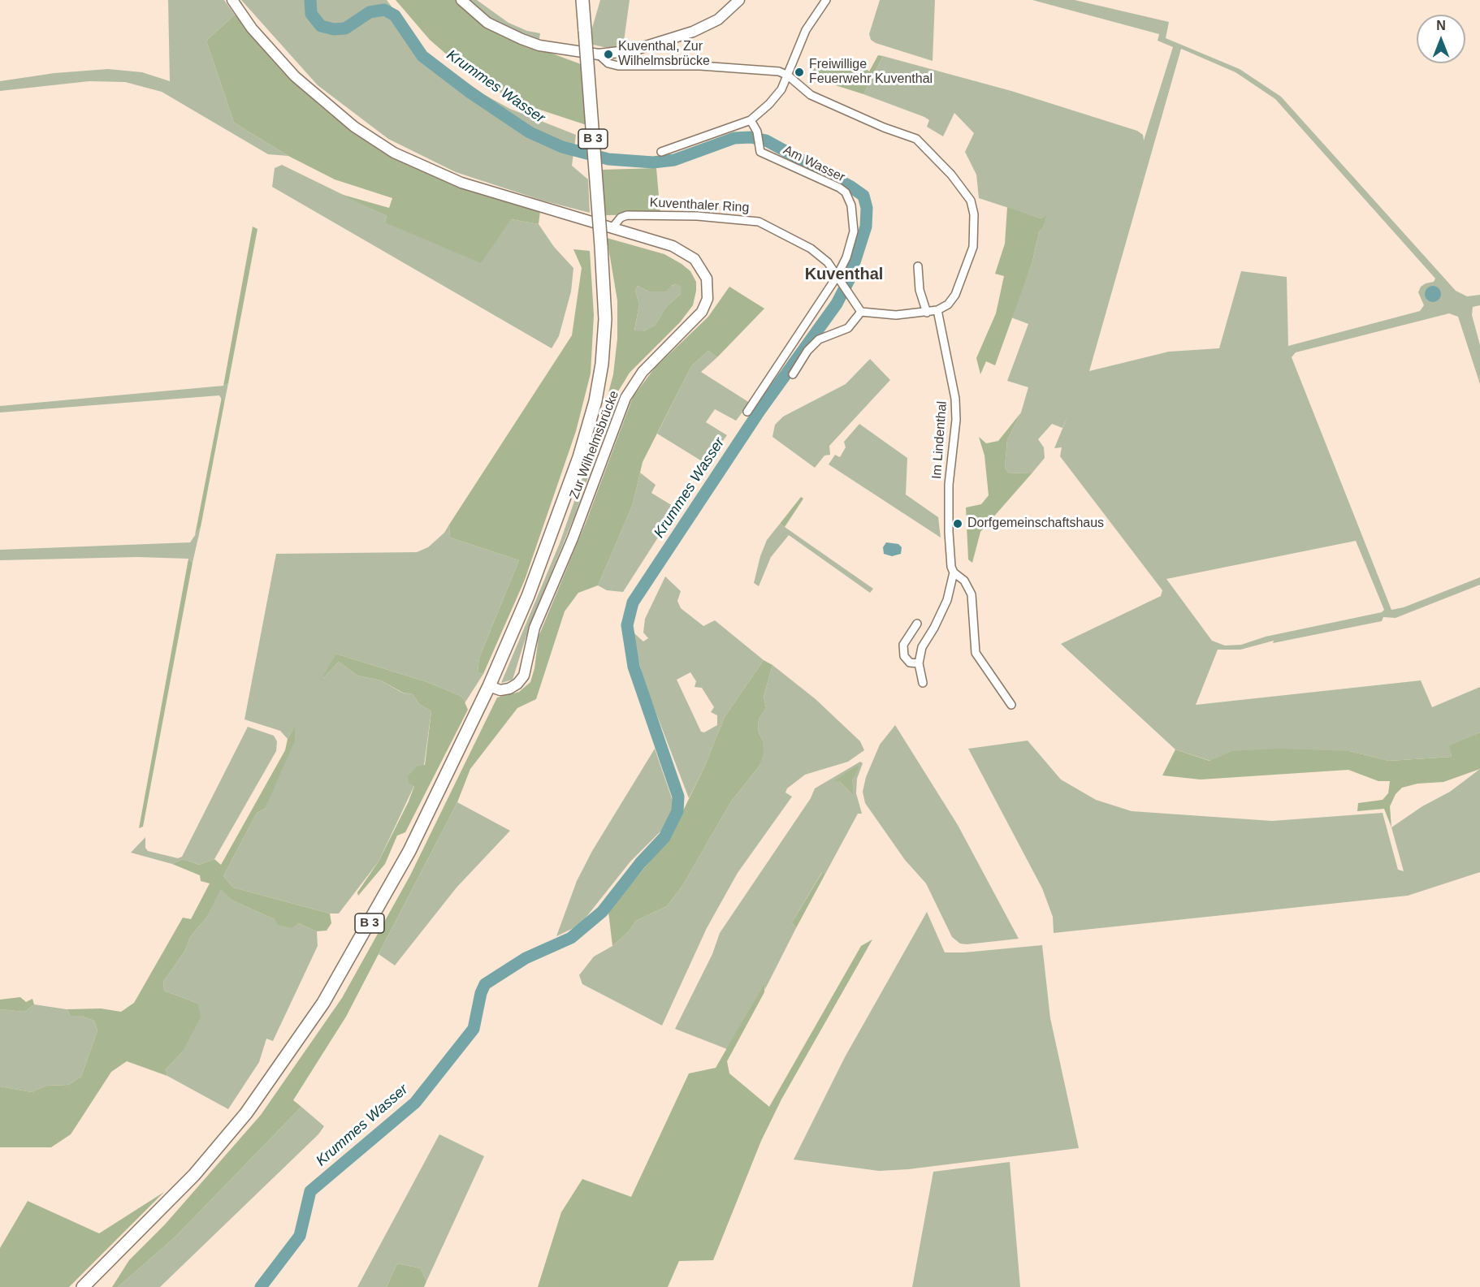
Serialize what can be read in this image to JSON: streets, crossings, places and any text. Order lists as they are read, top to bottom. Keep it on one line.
{"streets":{"main road":["B 3"],"street":["Am Wasser","Kuventhaler Ring","Im Lindenthal","Zur Wilhelmsbrücke"]},"crossings":[["B 3","Zur Wilhelmsbrücke"],["Am Wasser","Kuventhaler Ring"],["Kuventhaler Ring","Zur Wilhelmsbrücke"]],"districts":["Kuventhal"],"water":["Krummes Wasser"],"places":["Kuventhal, Zur Wilhelmsbrücke","Freiwillige Feuerwehr Kuventhal","Dorfgemeinschaftshaus"],"north":"top"}
